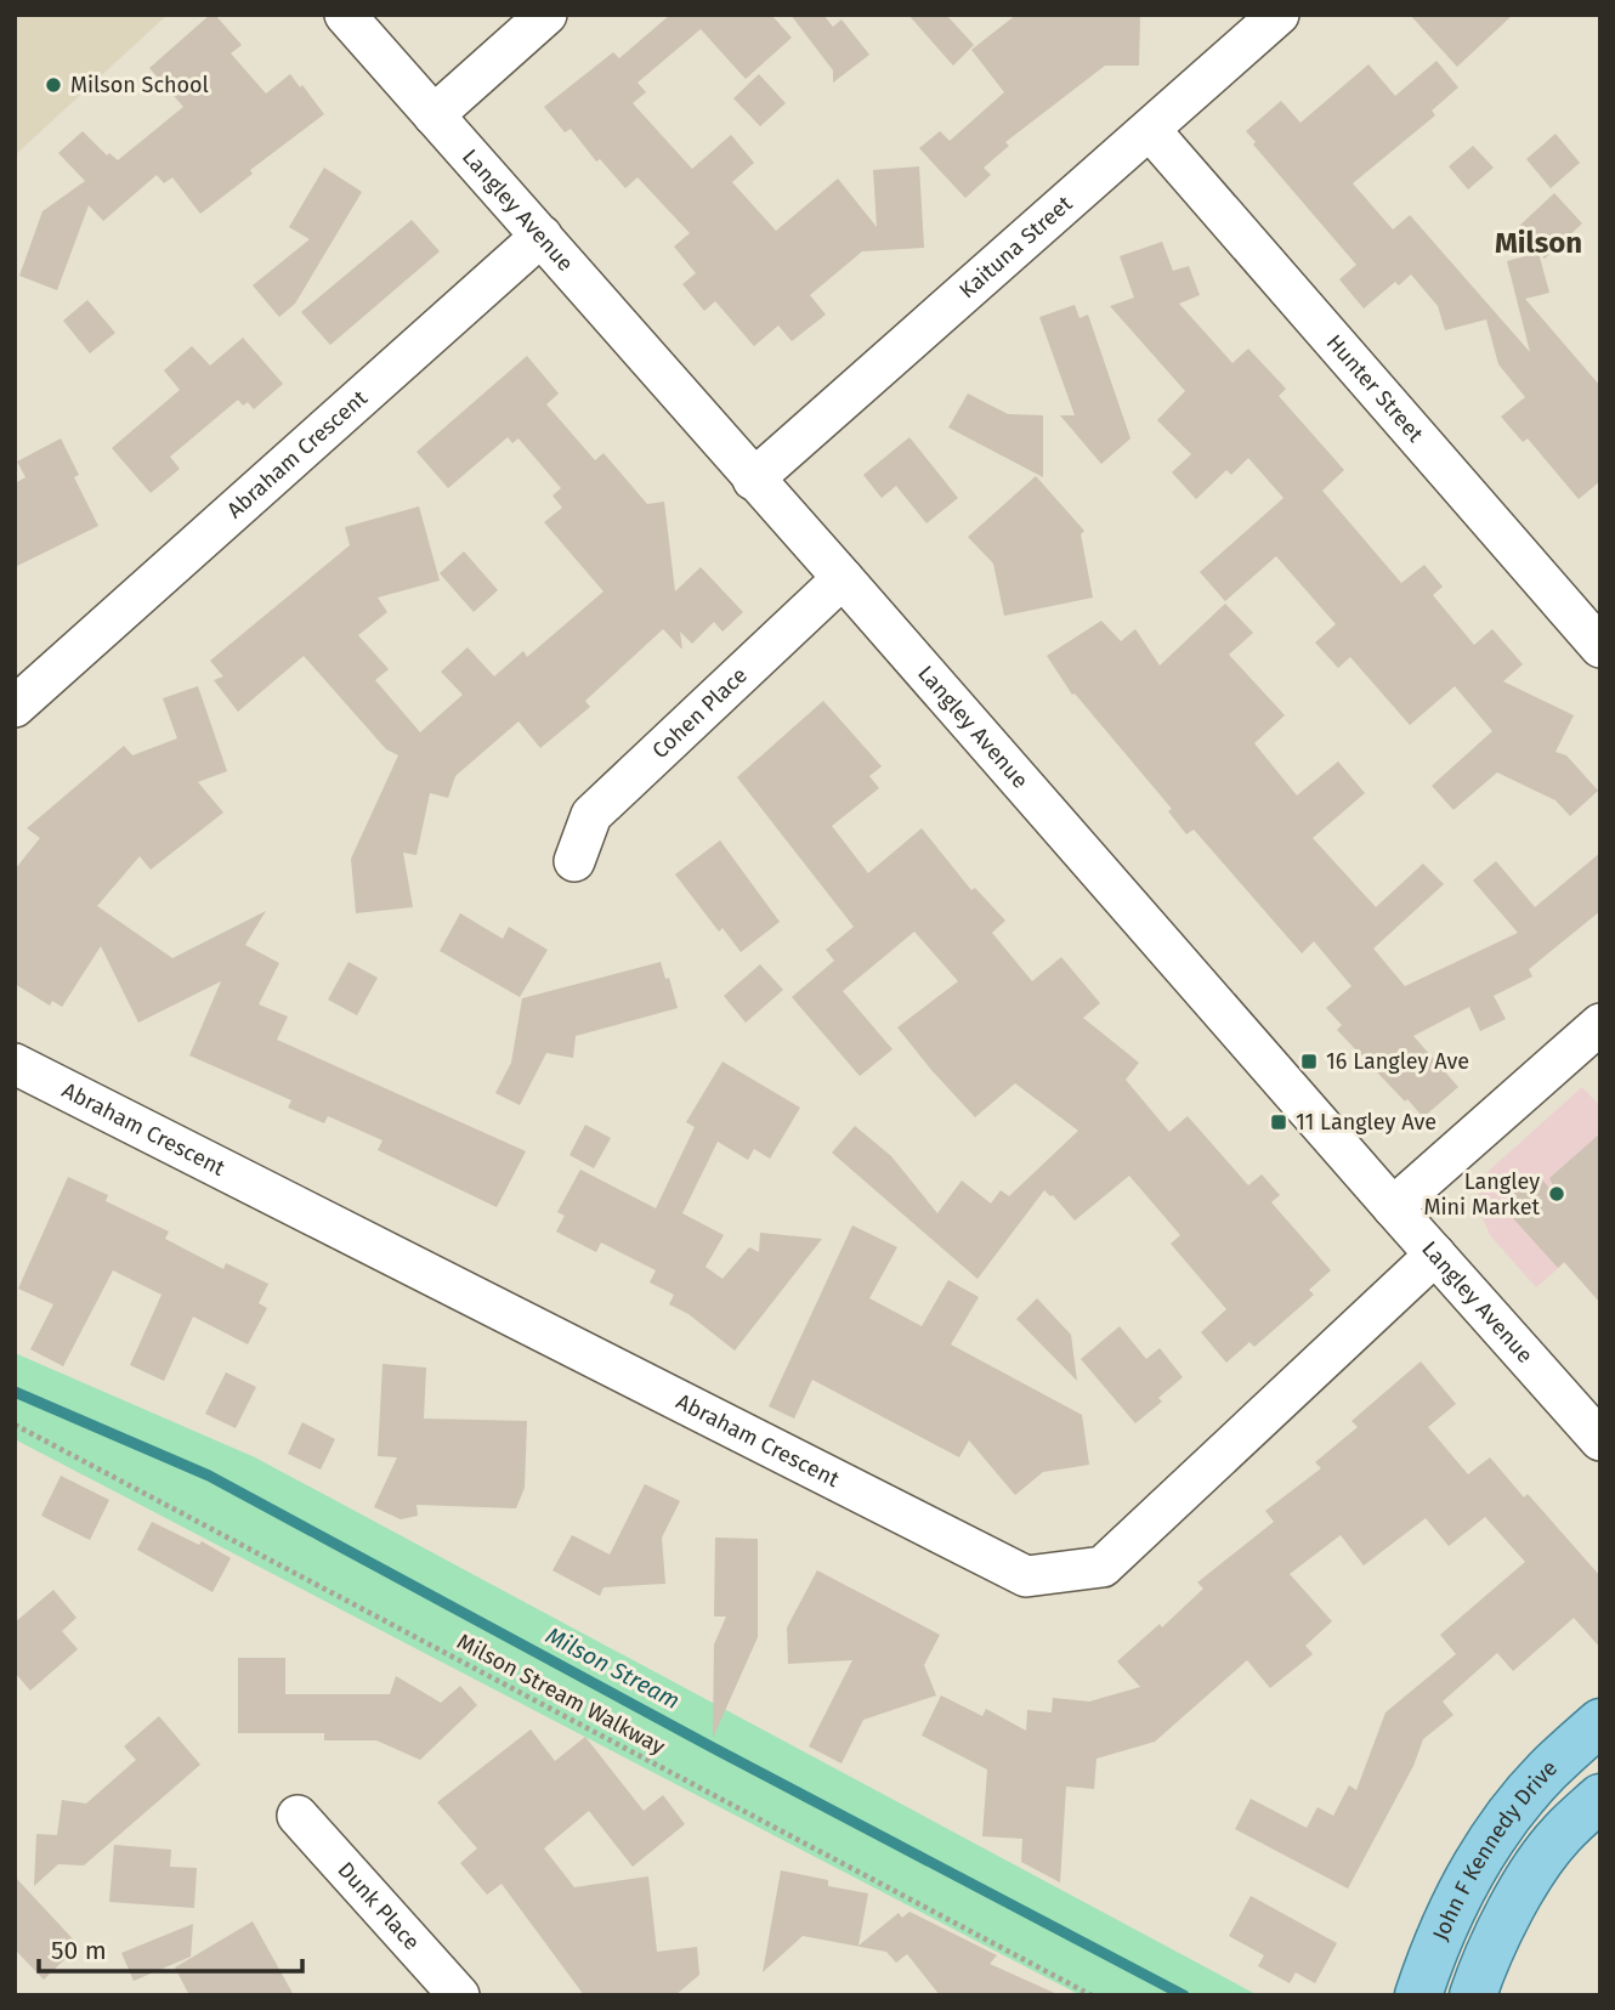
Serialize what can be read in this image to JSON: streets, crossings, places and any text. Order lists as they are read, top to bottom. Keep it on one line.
{"streets":{"main road":["John F Kennedy Drive"],"street":["Langley Avenue","Kaituna Street","Hunter Street","Abraham Crescent","Cohen Place","Dunk Place"],"path":["Milson Stream Walkway"]},"crossings":[["Langley Avenue","Kaituna Street"],["Langley Avenue","Abraham Crescent"],["Langley Avenue","Cohen Place"],["Kaituna Street","Hunter Street"]],"districts":["Milson"],"water":["Milson Stream"],"places":{"other":["Milson School","Langley Mini Market"],"transit":["16 Langley Ave","11 Langley Ave"]},"scale_bar":"50 m"}
